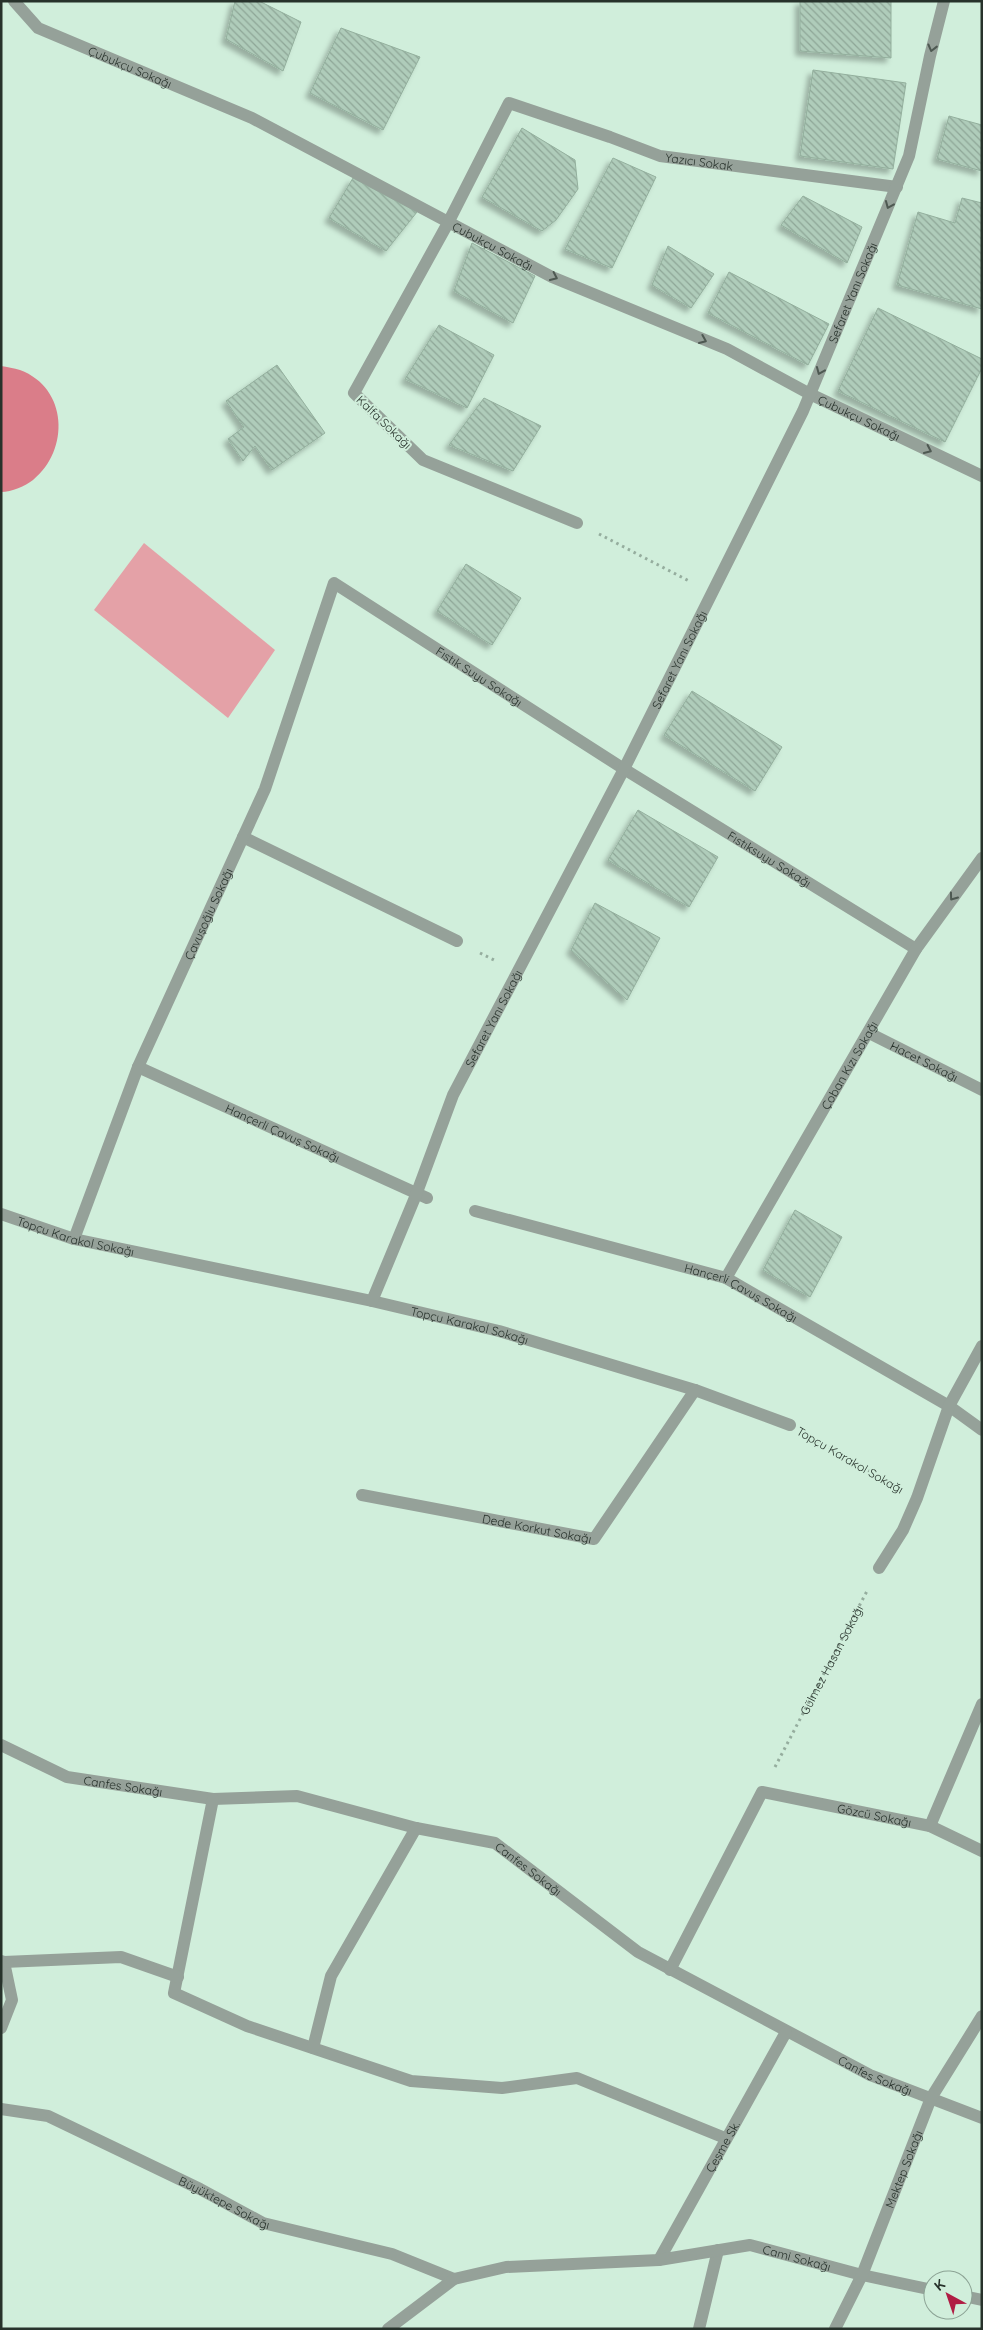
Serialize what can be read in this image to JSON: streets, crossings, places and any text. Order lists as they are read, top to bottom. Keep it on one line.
{"streets":{"street":["Çubukçu Sokağı","Yazıcı Sokak","Sefaret Yanı Sokağı","Kalfa Sokağı","Fıstık Suyu Sokağı","Fıstıksuyu Sokağı","Çavuşoğlu Sokağı","Hacet Sokağı","Çoban Kızı Sokağı","Hançerli Çavuş Sokağı","Topçu Karakol Sokağı","Dede Korkut Sokağı","Canfes Sokağı","Gözcü Sokağı","Çeşme Sk.","Mektep Sokağı","Büyüktepe Sokağı","Cami Sokağı"],"path":["Gülmez Hasan Sokağı"]},"crossings":[["Çubukçu Sokağı","Sefaret Yanı Sokağı"],["Çubukçu Sokağı","Kalfa Sokağı"],["Yazıcı Sokak","Sefaret Yanı Sokağı"],["Yazıcı Sokak","Kalfa Sokağı"],["Sefaret Yanı Sokağı","Fıstık Suyu Sokağı"],["Sefaret Yanı Sokağı","Fıstıksuyu Sokağı"],["Sefaret Yanı Sokağı","Hançerli Çavuş Sokağı"],["Sefaret Yanı Sokağı","Topçu Karakol Sokağı"],["Fıstık Suyu Sokağı","Fıstıksuyu Sokağı"],["Fıstık Suyu Sokağı","Çavuşoğlu Sokağı"],["Fıstıksuyu Sokağı","Çoban Kızı Sokağı"],["Çavuşoğlu Sokağı","Hançerli Çavuş Sokağı"],["Çavuşoğlu Sokağı","Topçu Karakol Sokağı"],["Hacet Sokağı","Çoban Kızı Sokağı"],["Çoban Kızı Sokağı","Hançerli Çavuş Sokağı"],["Topçu Karakol Sokağı","Dede Korkut Sokağı"],["Gülmez Hasan Sokağı","Gözcü Sokağı"],["Canfes Sokağı","Çeşme Sk."],["Canfes Sokağı","Mektep Sokağı"],["Çeşme Sk.","Cami Sokağı"],["Mektep Sokağı","Cami Sokağı"],["Büyüktepe Sokağı","Cami Sokağı"]],"one_way":["Çubukçu Sokağı"],"north":"top left"}
